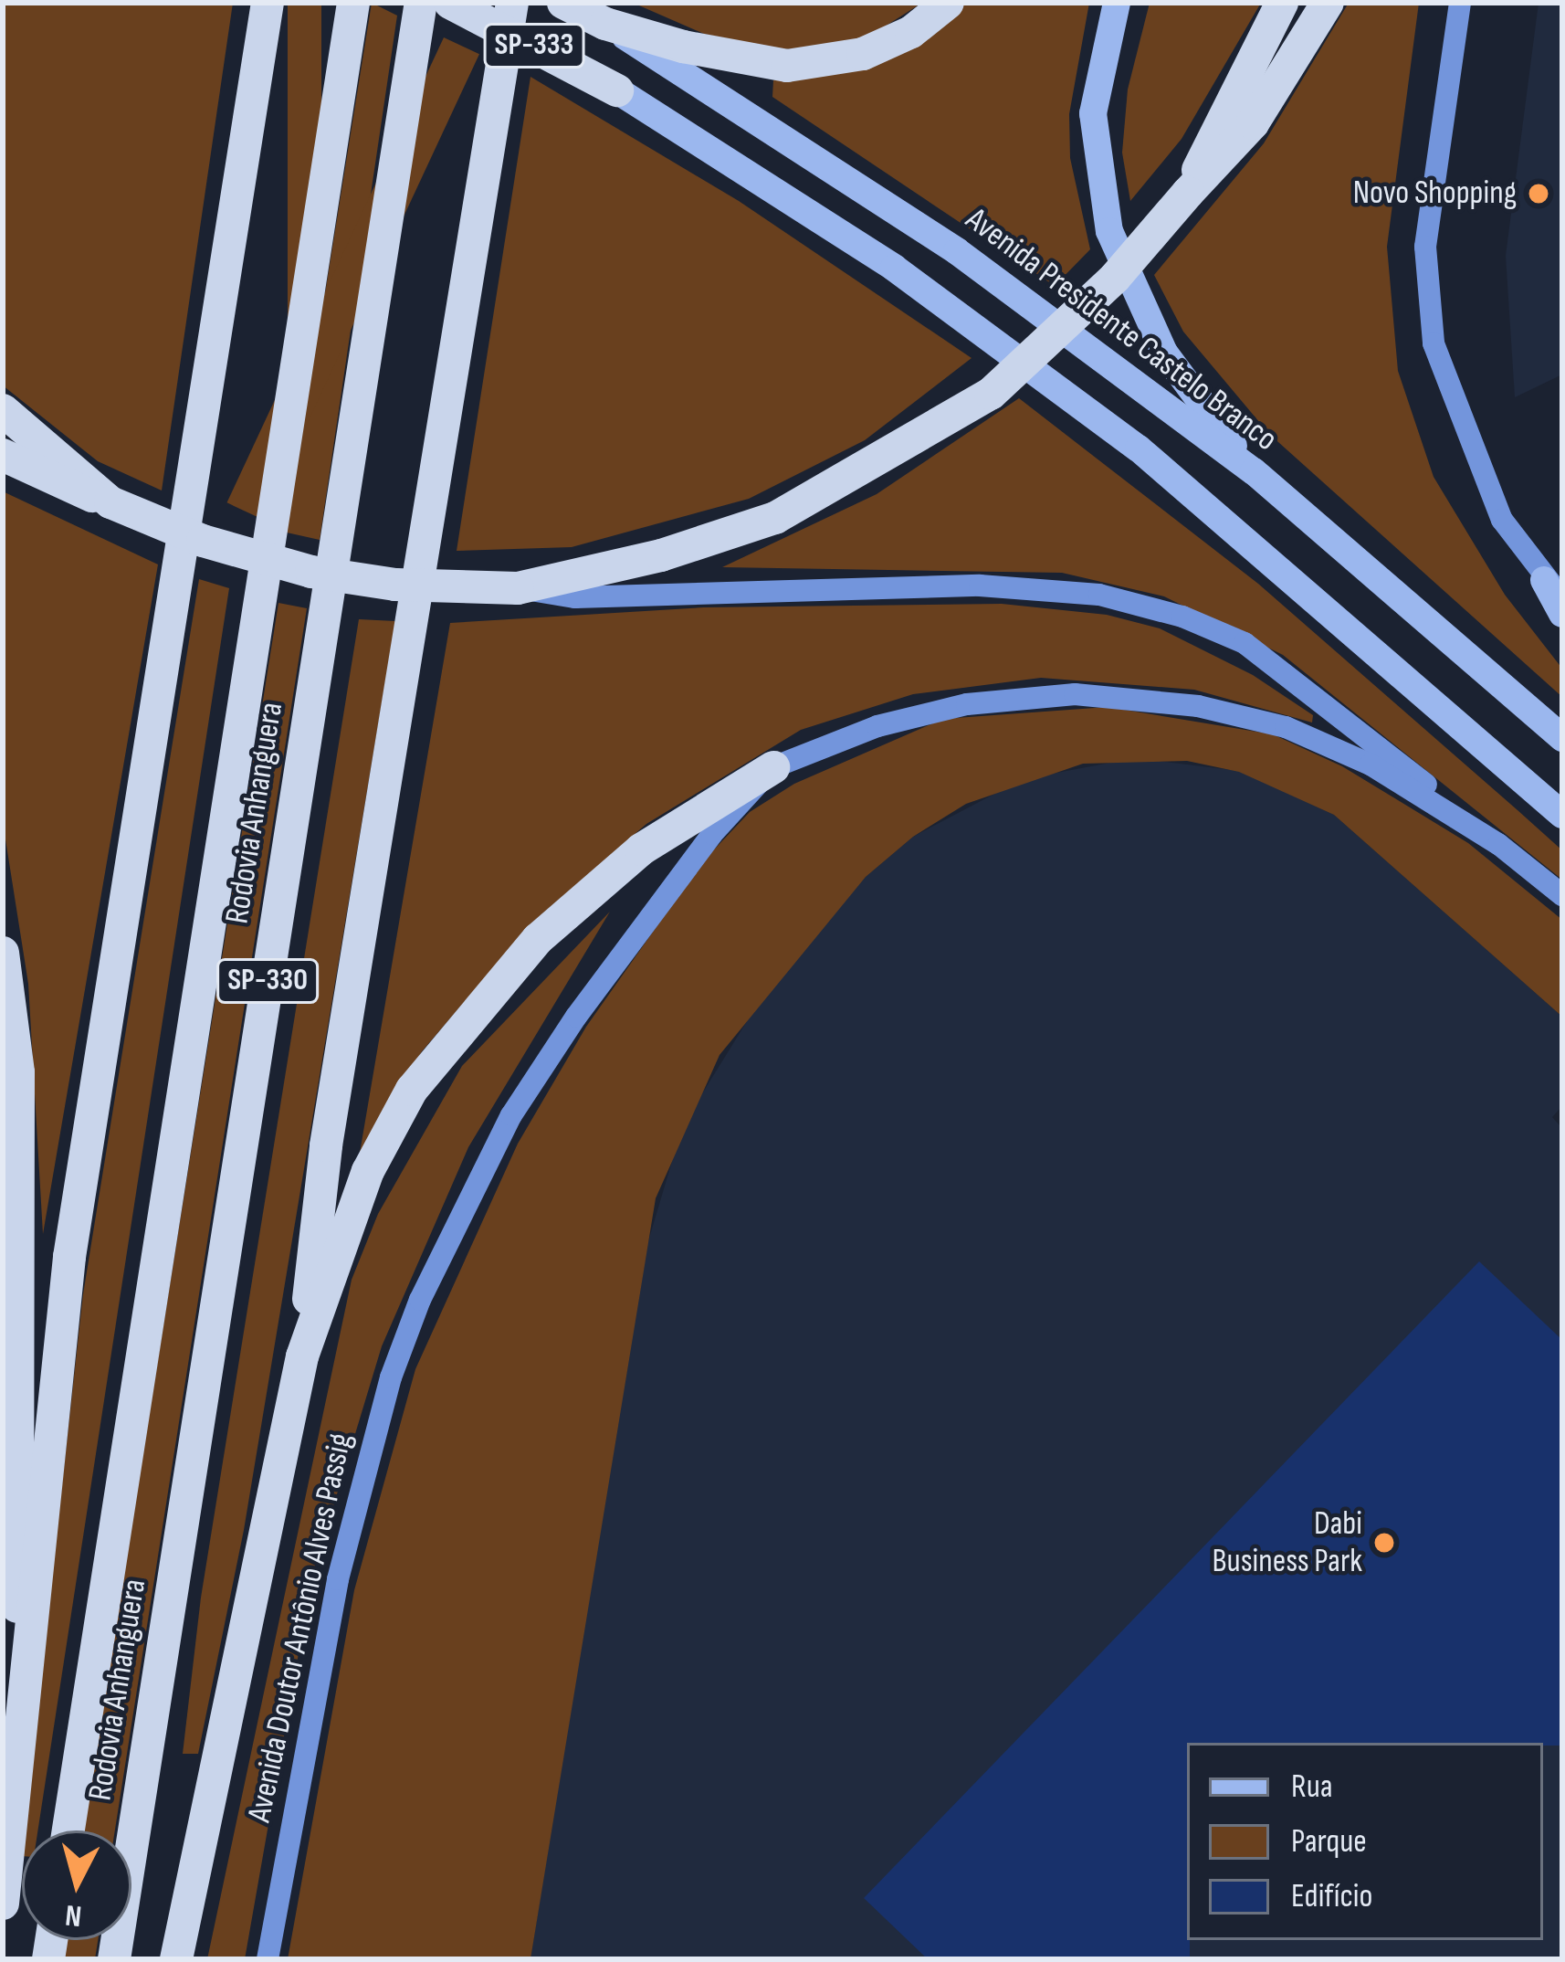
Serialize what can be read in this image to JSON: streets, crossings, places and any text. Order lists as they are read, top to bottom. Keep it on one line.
{"streets":{"highway":["SP-333","Rodovia Anhanguera","SP-330"],"main road":["Avenida Presidente Castelo Branco","Avenida Doutor Antônio Alves Passig"]},"crossings":[["SP-333","Avenida Presidente Castelo Branco"]],"places":["Novo Shopping","Dabi Business Park"],"legend":["Rua","Parque","Edifício"],"north":"bottom"}
